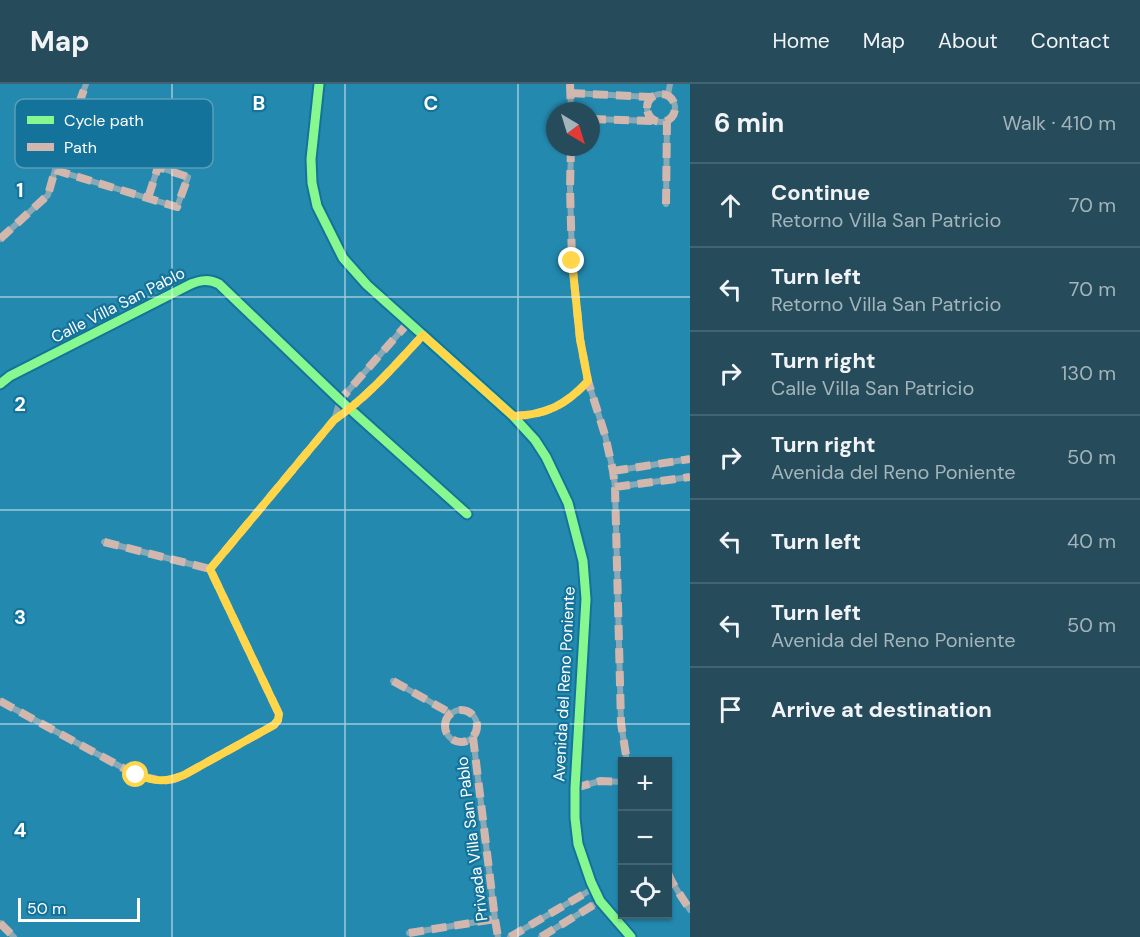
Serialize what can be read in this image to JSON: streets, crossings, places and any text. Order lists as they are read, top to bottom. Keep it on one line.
{"streets":{"street":["Calle Villa San Pablo","Avenida del Reno Poniente","Privada Villa San Pablo"]},"legend":["Cycle path","Path"],"scale_bar":"50 m","north":"bottom right","page":{"header":"Map","nav":["Home","Map","About","Contact"],"heading":["6 min","Walk · 410 m"],"list":[["Continue","Retorno Villa San Patricio","70 m"],["Turn left","Retorno Villa San Patricio","70 m"],["Turn right","Calle Villa San Patricio","130 m"],["Turn right","Avenida del Reno Poniente","50 m"],["Turn left","40 m"],["Turn left","Avenida del Reno Poniente","50 m"],"Arrive at destination"],"map_buttons":["+","−"],"scale":"50 m"},"grid":{"columns":["B","C"],"rows":["1","2","3","4"]}}
